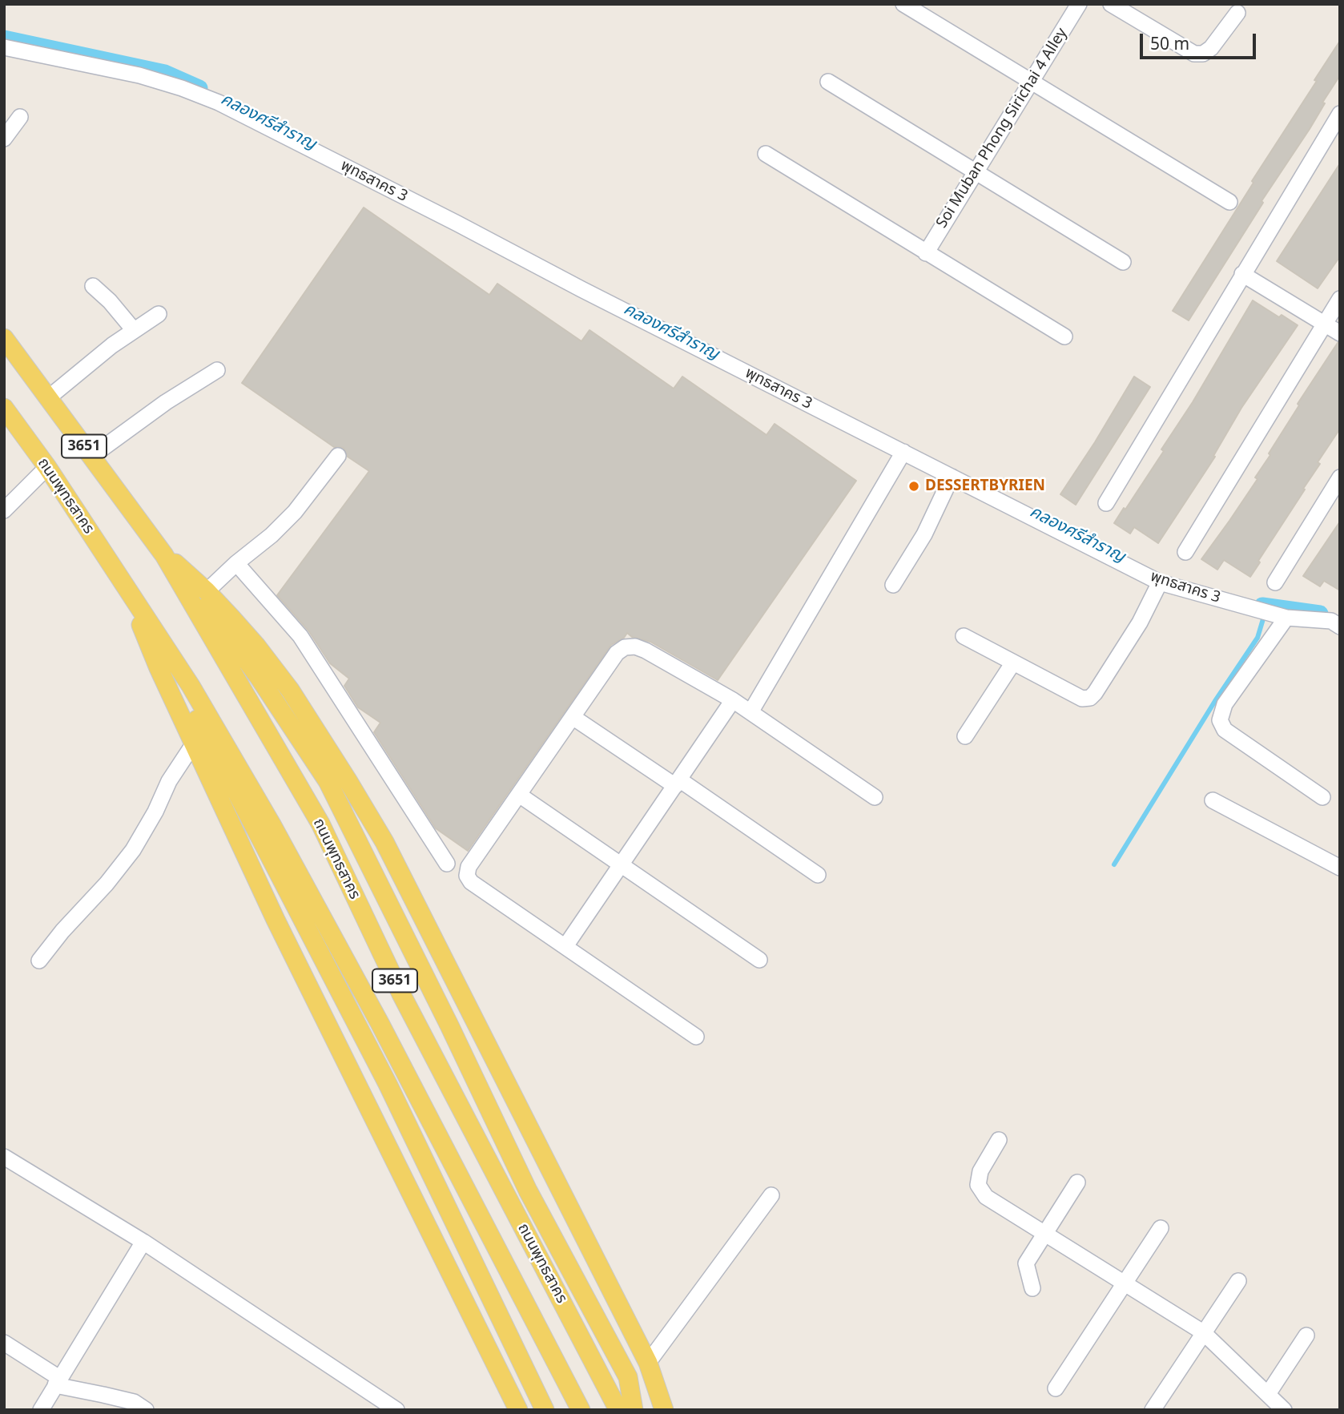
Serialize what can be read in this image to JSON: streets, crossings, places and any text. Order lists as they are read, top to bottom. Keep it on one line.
{"streets":{"main road":["3651","ถนนพุทธสาคร"],"street":["Soi Muban Phong Sirichai 4 Alley","พุทธสาคร 3"]},"water":["คลองศรีสำราญ"],"places":["DESSERTBYRIEN"],"scale_bar":"50 m"}
